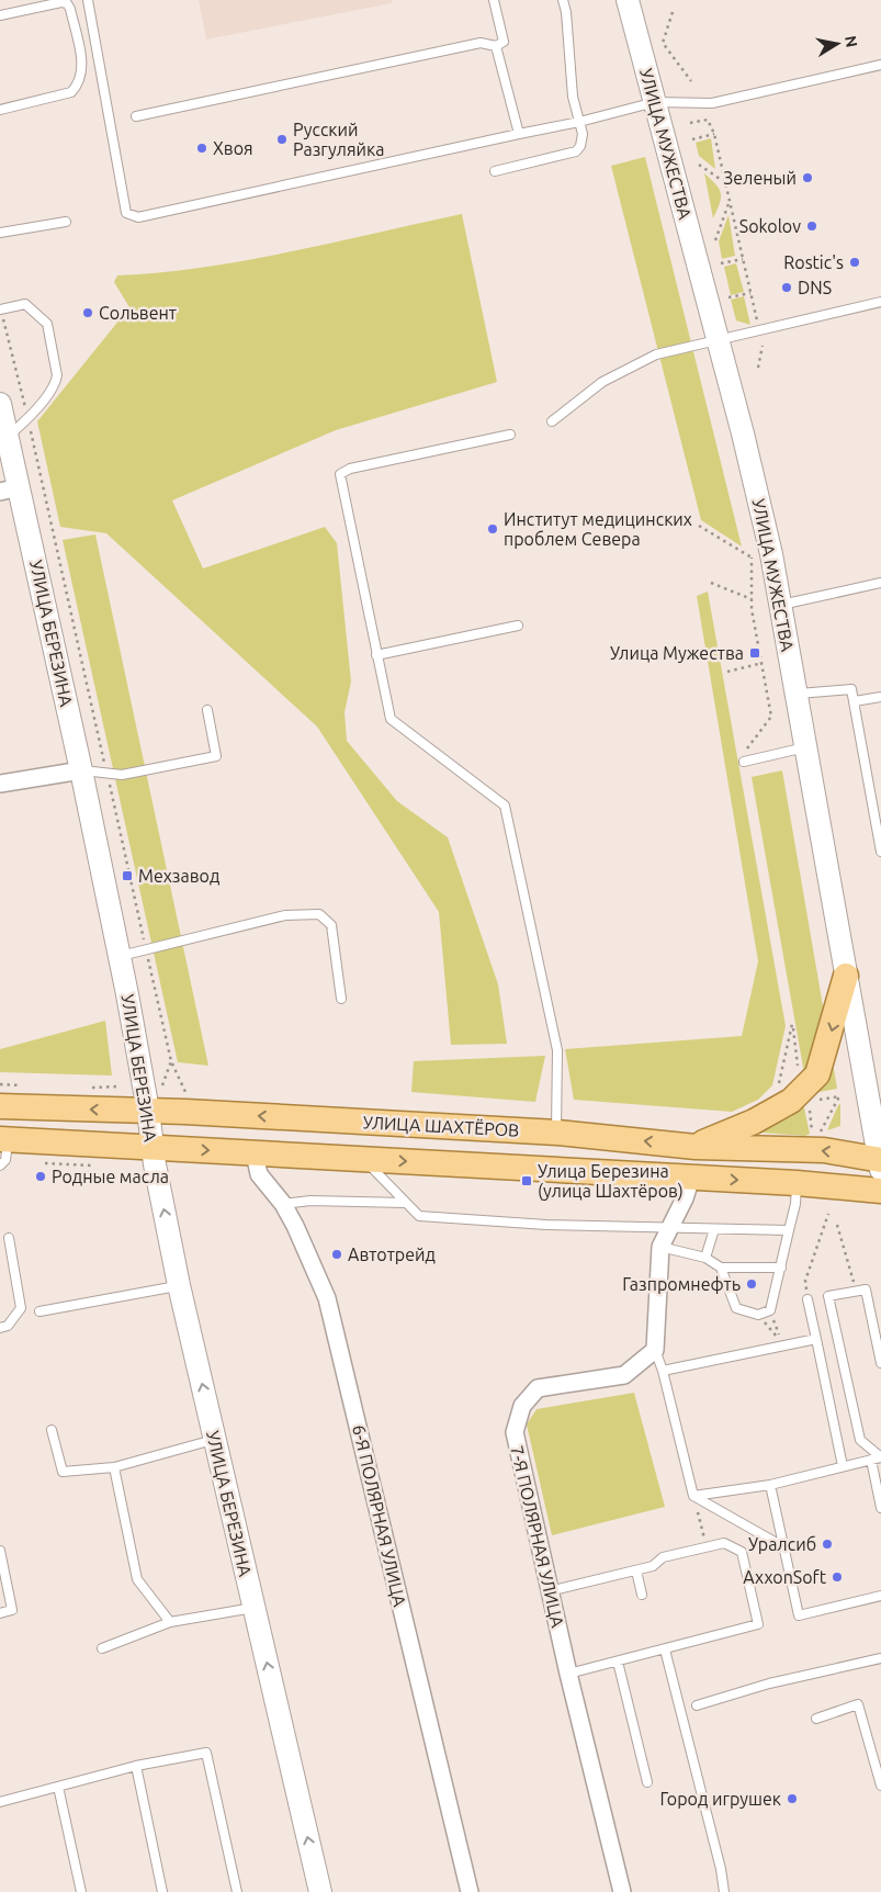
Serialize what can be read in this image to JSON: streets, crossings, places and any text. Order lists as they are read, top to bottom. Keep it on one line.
{"streets":{"main road":["УЛИЦА ШАХТЁРОВ"],"street":["УЛИЦА МУЖЕСТВА","УЛИЦА БЕРЕЗИНА","6-Я ПОЛЯРНАЯ УЛИЦА","7-Я ПОЛЯРНАЯ УЛИЦА"]},"crossings":[["УЛИЦА МУЖЕСТВА","УЛИЦА ШАХТЁРОВ"],["УЛИЦА БЕРЕЗИНА","УЛИЦА ШАХТЁРОВ"],["УЛИЦА ШАХТЁРОВ","6-Я ПОЛЯРНАЯ УЛИЦА"]],"one_way":["УЛИЦА БЕРЕЗИНА"],"places":{"other":["Русский Разгуляйка","Хвоя","Зеленый","Sokolov","Rostic's","DNS","Сольвент","Институт медицинских проблем Севера","Родные масла","Автотрейд","Газпромнефть","Уралсиб","AxxonSoft","Город игрушек"],"transit":["Улица Мужества","Мехзавод","Улица Березина (улица Шахтёров)"]},"north":"right"}
